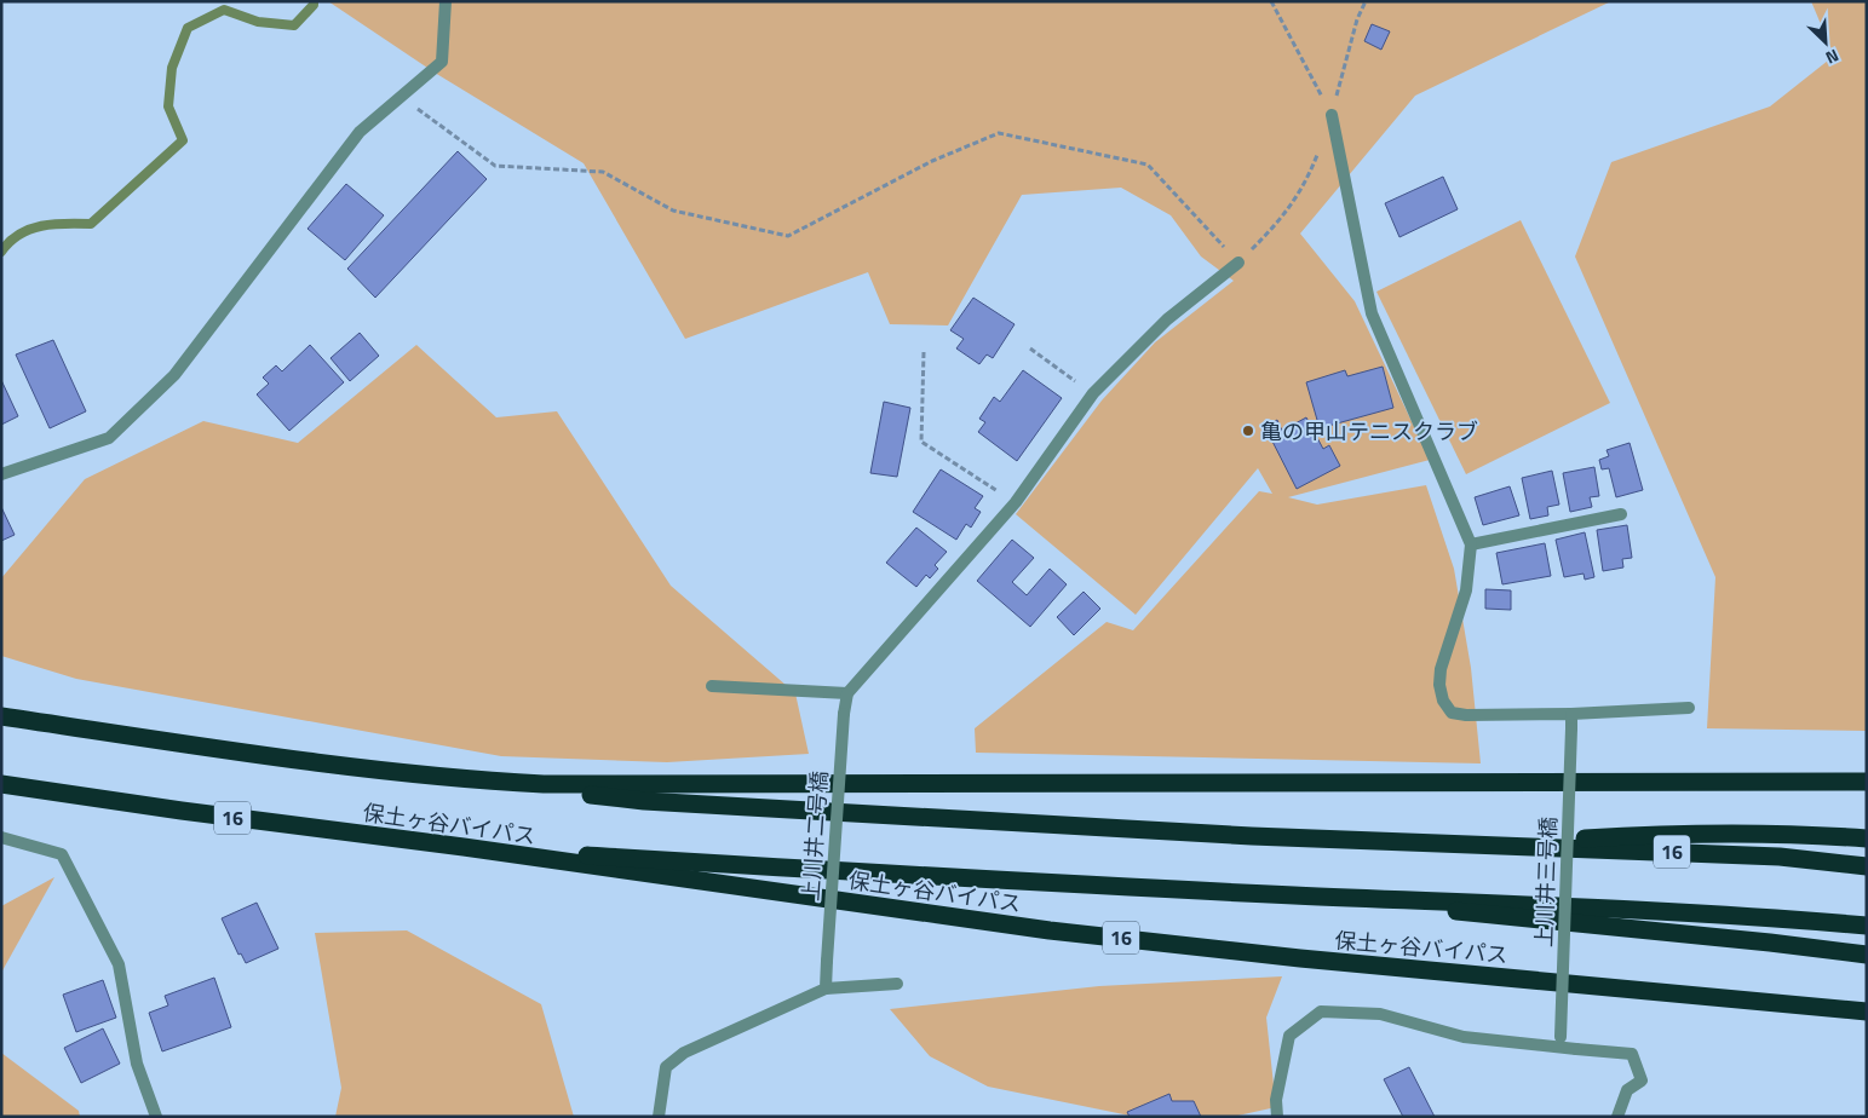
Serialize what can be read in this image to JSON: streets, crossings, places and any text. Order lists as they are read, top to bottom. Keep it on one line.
{"streets":{"highway":["16","保土ヶ谷バイパス"],"street":["上川井二号橋","上川井三号橋"]},"crossings":[["16","保土ヶ谷バイパス"]],"places":["亀の甲山テニスクラブ"],"north":"bottom right"}
